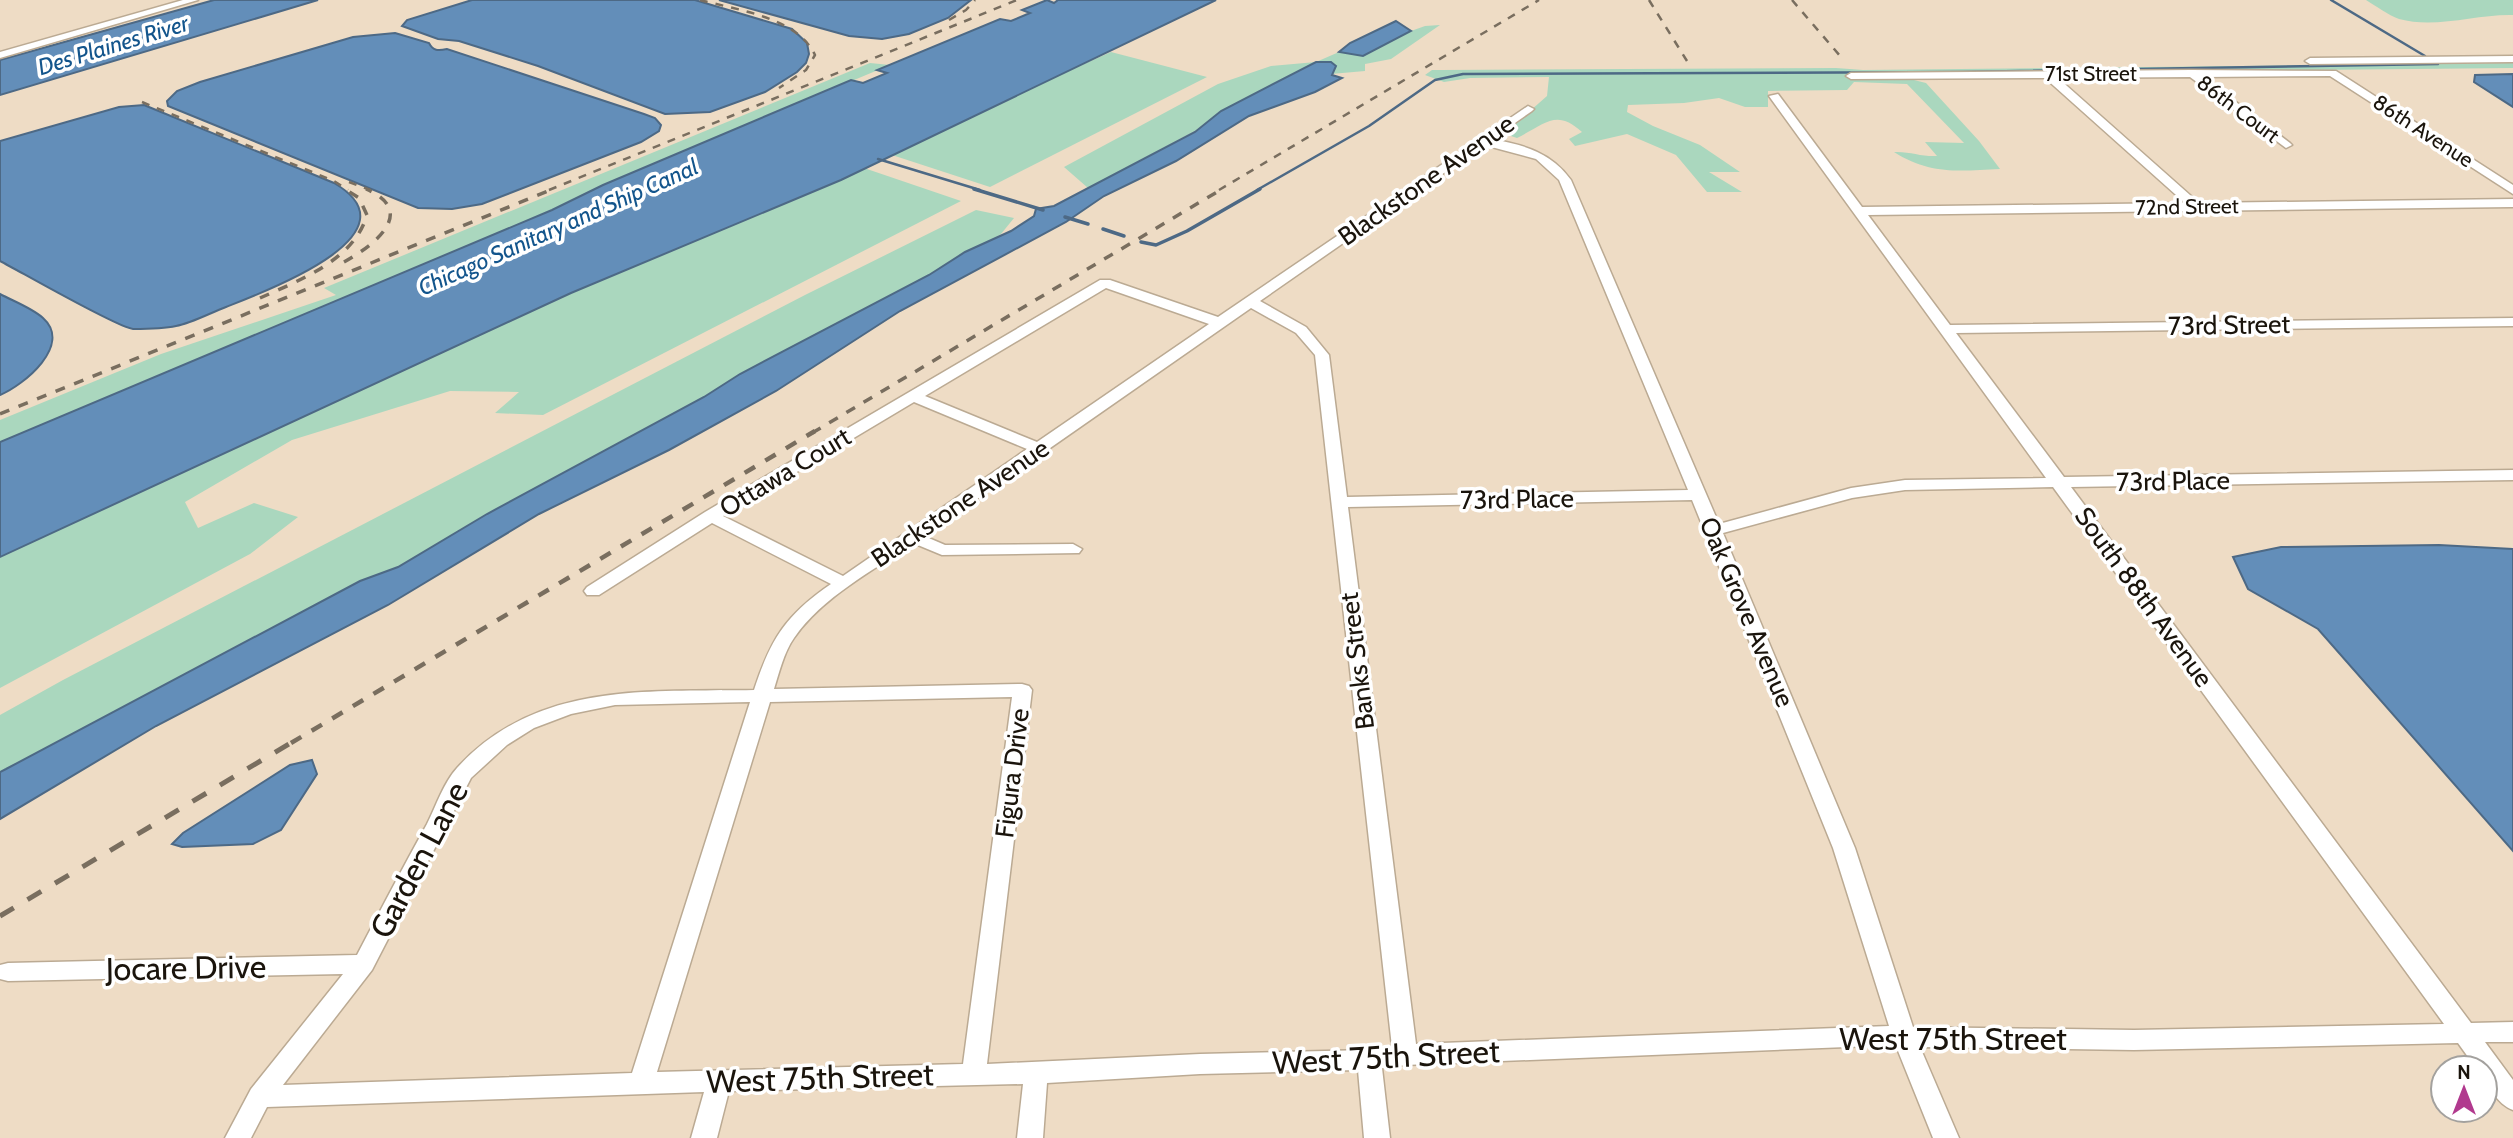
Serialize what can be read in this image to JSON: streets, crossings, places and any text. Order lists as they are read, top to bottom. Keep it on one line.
{"streets":{"street":["71st Street","86th Court","86th Avenue","Blackstone Avenue","72nd Street","73rd Street","Ottawa Court","73rd Place","South 88th Avenue","Oak Grove Avenue","Banks Street","Figura Drive","Garden Lane","Jocare Drive","West 75th Street"]},"crossings":[["71st Street","86th Court"],["71st Street","86th Avenue"],["Blackstone Avenue","Ottawa Court"],["Blackstone Avenue","Oak Grove Avenue"],["Blackstone Avenue","Banks Street"],["Blackstone Avenue","Figura Drive"],["Blackstone Avenue","Garden Lane"],["Blackstone Avenue","West 75th Street"],["72nd Street","South 88th Avenue"],["73rd Street","South 88th Avenue"],["73rd Place","South 88th Avenue"],["73rd Place","Oak Grove Avenue"],["73rd Place","Banks Street"],["South 88th Avenue","West 75th Street"],["Oak Grove Avenue","West 75th Street"],["Banks Street","West 75th Street"],["Figura Drive","Garden Lane"],["Figura Drive","West 75th Street"],["Garden Lane","Jocare Drive"],["Garden Lane","West 75th Street"]],"water":["Des Plaines River","Chicago Sanitary and Ship Canal"],"north":"top"}
